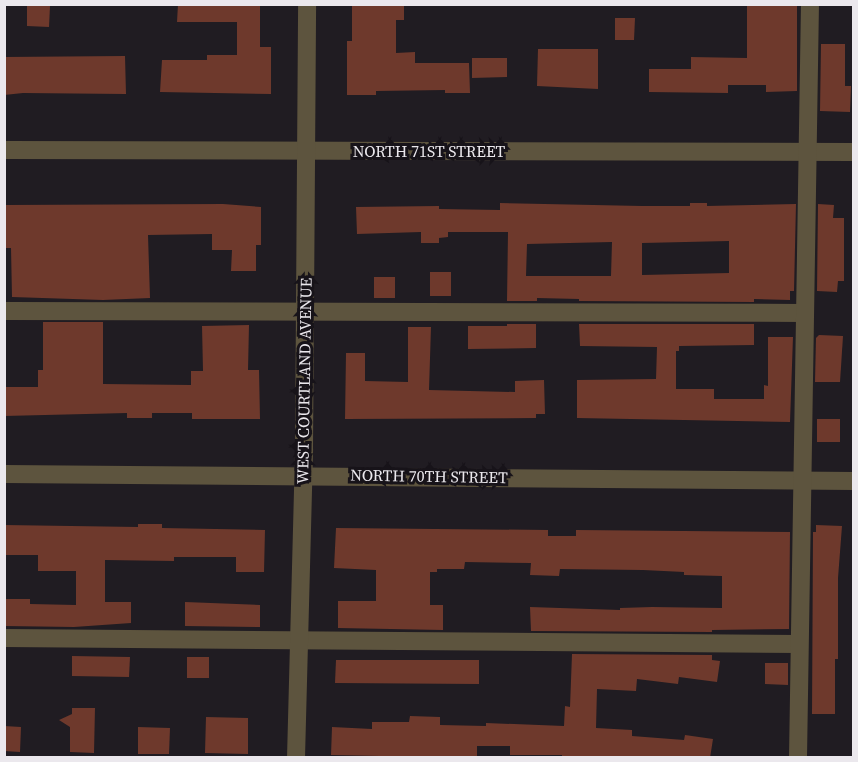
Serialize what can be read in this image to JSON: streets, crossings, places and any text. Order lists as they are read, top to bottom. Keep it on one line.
{"streets":{"street":["NORTH 71ST STREET","WEST COURTLAND AVENUE","NORTH 70TH STREET"]},"crossings":[["NORTH 71ST STREET","WEST COURTLAND AVENUE"],["WEST COURTLAND AVENUE","NORTH 70TH STREET"]]}
